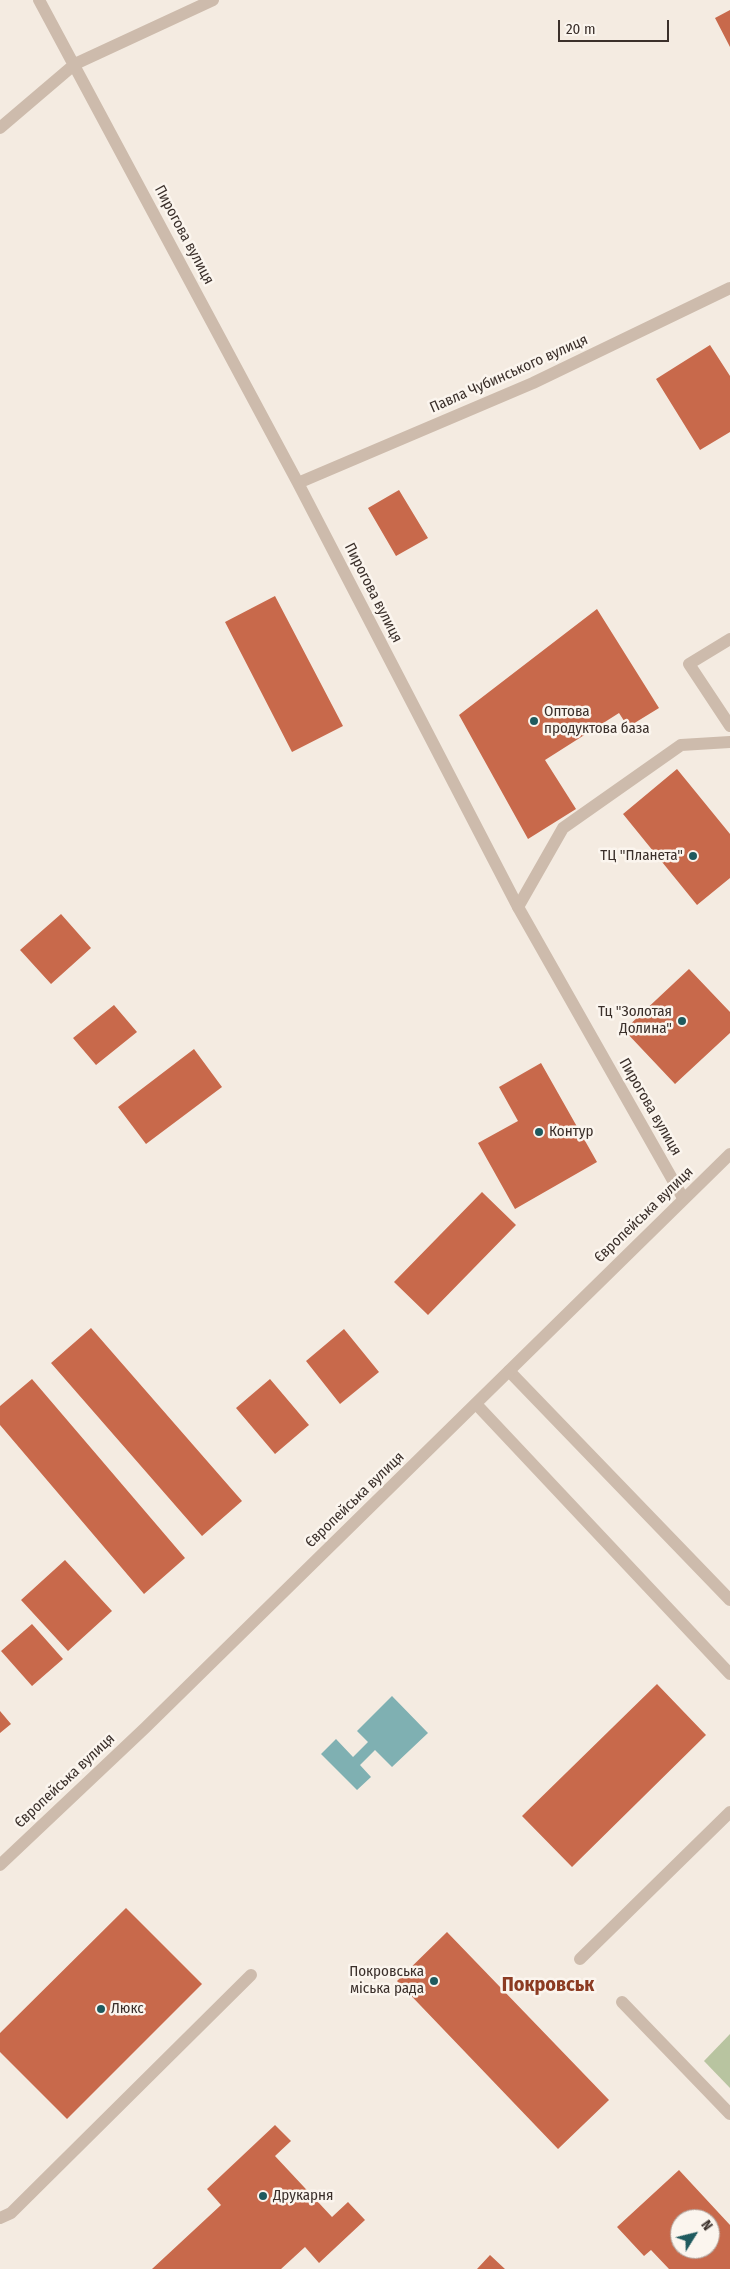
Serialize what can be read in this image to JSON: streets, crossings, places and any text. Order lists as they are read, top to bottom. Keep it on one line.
{"streets":{"street":["Пирогова вулиця","Павла Чубинського вулиця","Європейська вулиця"]},"crossings":[["Пирогова вулиця","Павла Чубинського вулиця"],["Пирогова вулиця","Європейська вулиця"]],"districts":["Покровськ"],"places":["Оптова продуктова база","ТЦ \"Планета\"","Тц \"Золотая Долина\"","Контур","Покровська міська рада","Люкс","Друкарня"],"scale_bar":"20 m","north":"top right"}
